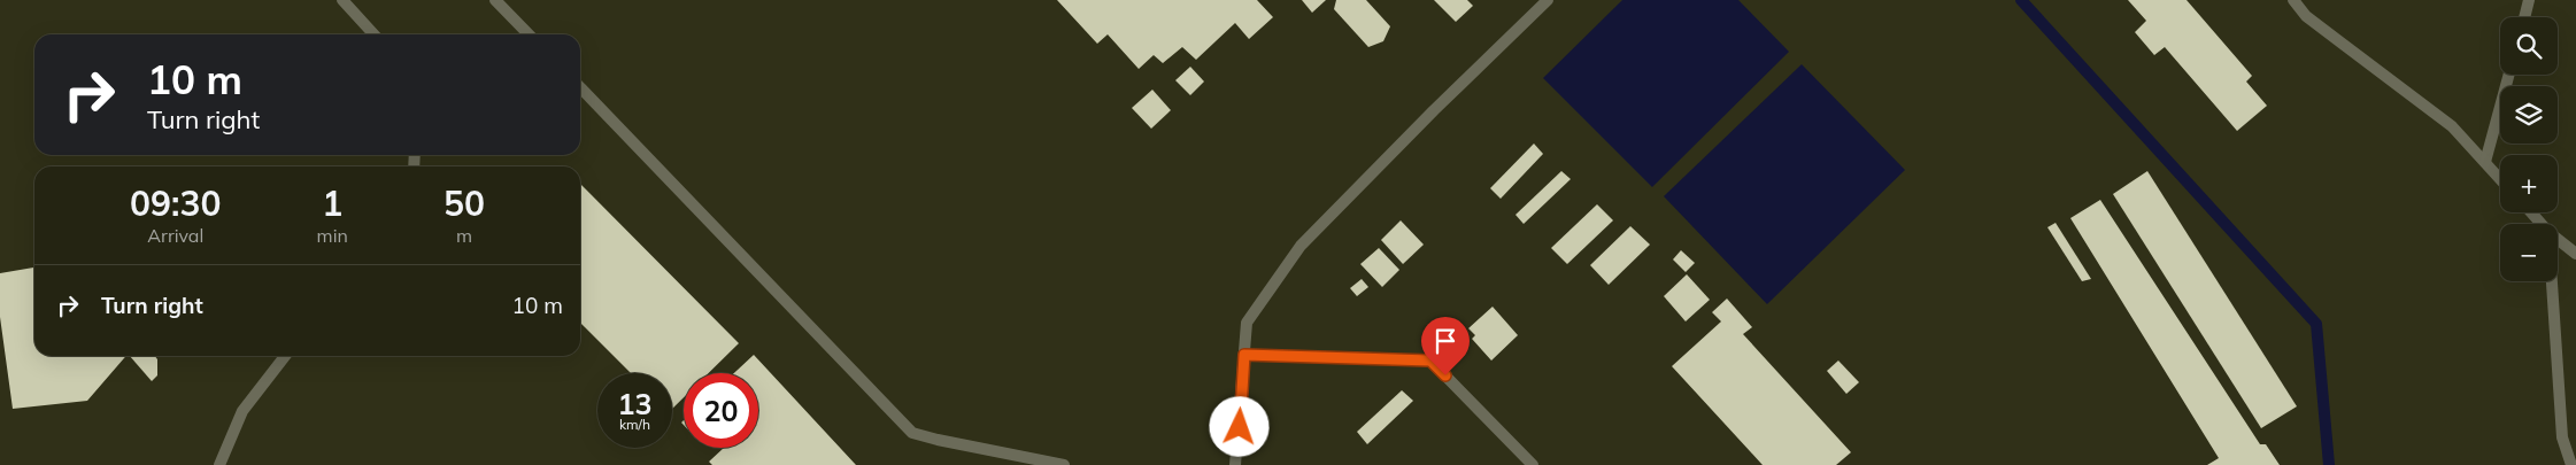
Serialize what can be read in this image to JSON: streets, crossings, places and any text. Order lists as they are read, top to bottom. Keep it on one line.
{"page":{"map_buttons":["+","−"],"turn":["10 m","Turn right"],"eta":["09:30","Arrival","1","min","50","m"],"list":[{"name":"Turn right","value":"10 m"}],"speed":"13 km/h","limit":"20"}}
